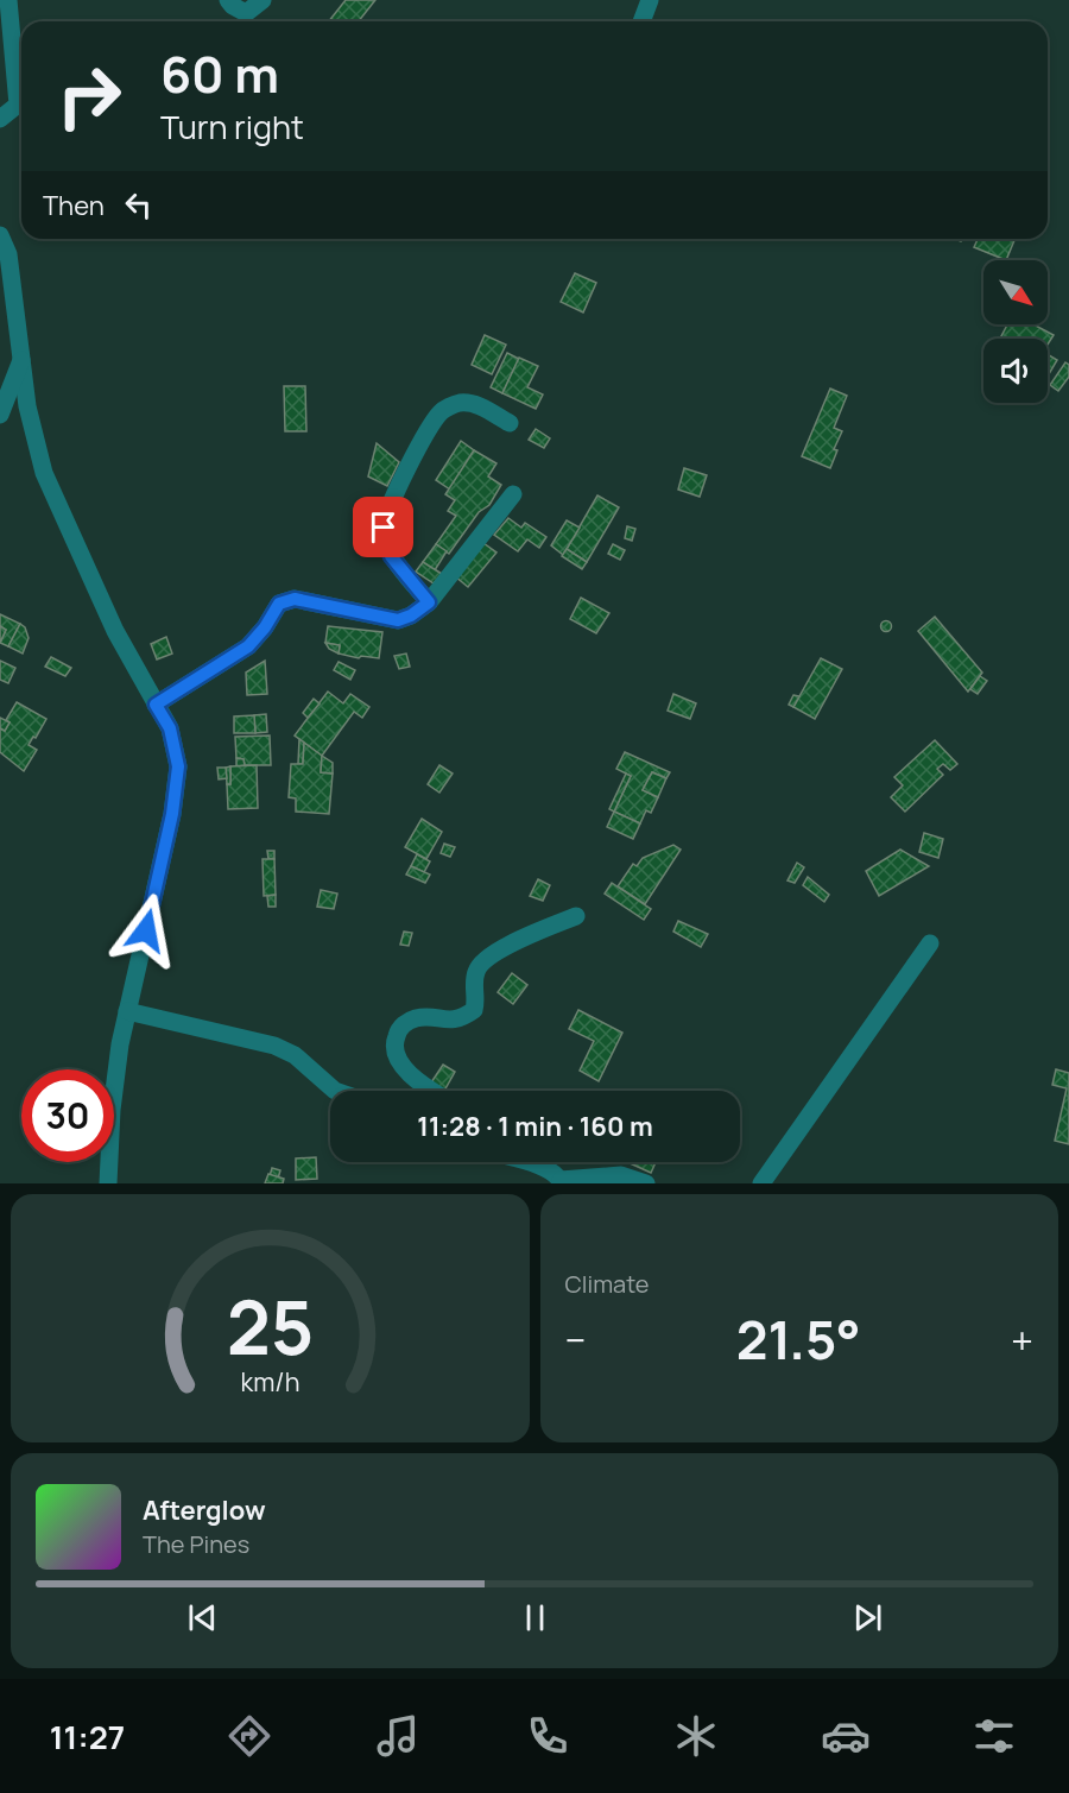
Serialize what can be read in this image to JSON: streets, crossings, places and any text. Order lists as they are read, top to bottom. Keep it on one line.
{"north":"bottom right","page":{"turn":["60 m","Turn right"],"then":"Then","limit":"30","trip":"11:28 · 1 min · 160 m","tile":"Climate","heat":["−","21.5°","+"],"song":["Afterglow","The Pines"],"tabs":"11:27","gauge":["25","km/h"]}}
